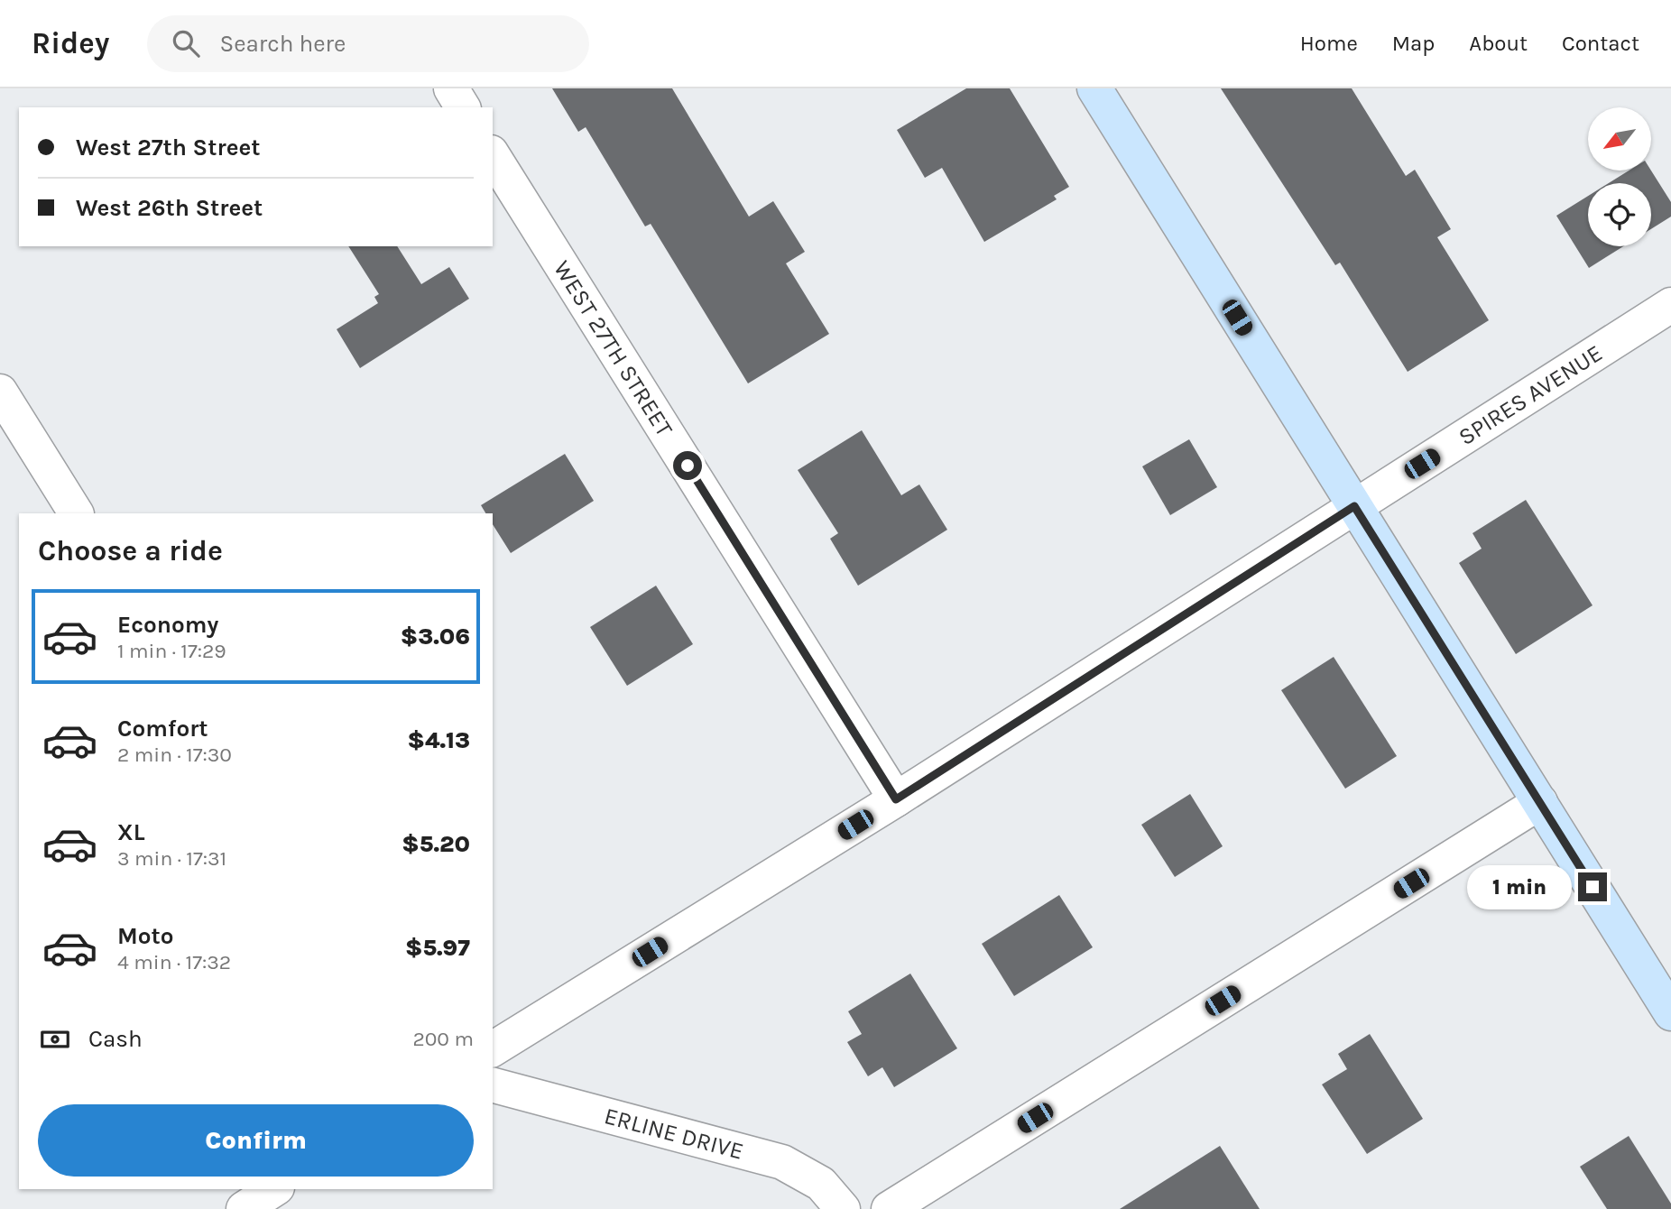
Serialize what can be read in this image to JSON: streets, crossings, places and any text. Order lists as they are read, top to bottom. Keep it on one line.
{"streets":{"street":["WEST 27TH STREET","SPIRES AVENUE","ERLINE DRIVE"]},"crossings":[["WEST 27TH STREET","SPIRES AVENUE"]],"north":"bottom left","page":{"header":"Ridey","search":"Search here","nav":["Home","Map","About","Contact"],"banner":["West 27th Street","West 26th Street"],"heading":"Choose a ride","list":[{"name":"Economy","note":"1 min · 17:29","value":"$3.06"},{"name":"Comfort","note":"2 min · 17:30","value":"$4.13"},{"name":"XL","note":"3 min · 17:31","value":"$5.20"},{"name":"Moto","note":"4 min · 17:32","value":"$5.97"}],"bubble":"1 min","pay":["Cash","200 m"],"buttons":"Confirm"}}
